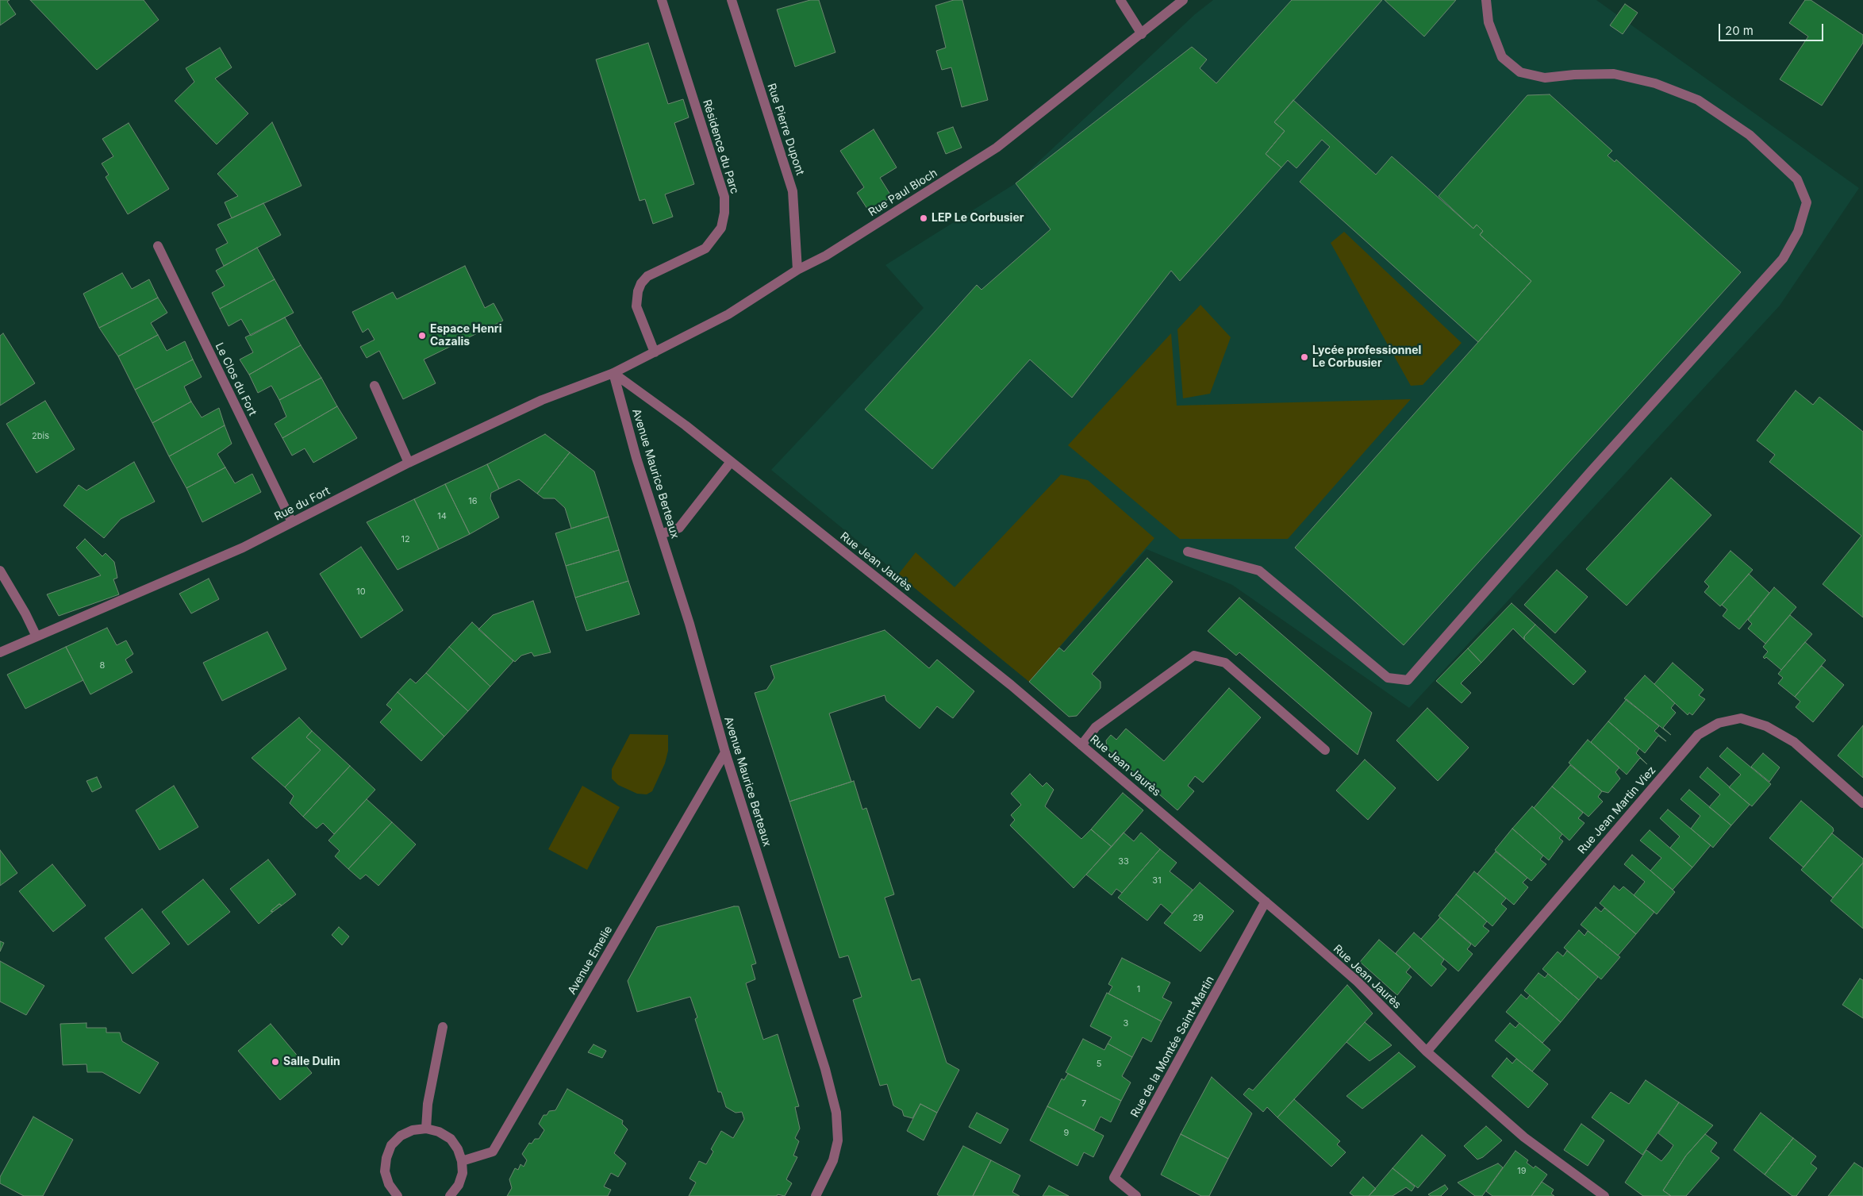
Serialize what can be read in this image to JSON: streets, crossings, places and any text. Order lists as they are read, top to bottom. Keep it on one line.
{"streets":{"street":["Rue Pierre Dupont","Résidence du Parc","Rue Paul Bloch","Le Clos du Fort","Avenue Maurice Berteaux","Rue du Fort","Rue Jean Jaurès","Rue Jean Martin Viez","Avenue Emelie","Rue de la Montée Saint-Martin"]},"crossings":[["Rue Pierre Dupont","Rue Paul Bloch"],["Résidence du Parc","Rue Paul Bloch"],["Rue Paul Bloch","Avenue Maurice Berteaux"],["Rue Paul Bloch","Rue du Fort"],["Rue Paul Bloch","Rue Jean Jaurès"],["Le Clos du Fort","Rue du Fort"],["Avenue Maurice Berteaux","Rue du Fort"],["Avenue Maurice Berteaux","Rue Jean Jaurès"],["Avenue Maurice Berteaux","Avenue Emelie"],["Rue du Fort","Rue Jean Jaurès"],["Rue Jean Jaurès","Rue Jean Martin Viez"],["Rue Jean Jaurès","Rue de la Montée Saint-Martin"]],"places":["LEP Le Corbusier","Espace Henri Cazalis","Lycée professionnel Le Corbusier","Salle Dulin"],"house_numbers":["2bis","16","14","12","10","8","33","31","29","1","3","5","7","9","19"],"scale_bar":"20 m"}
